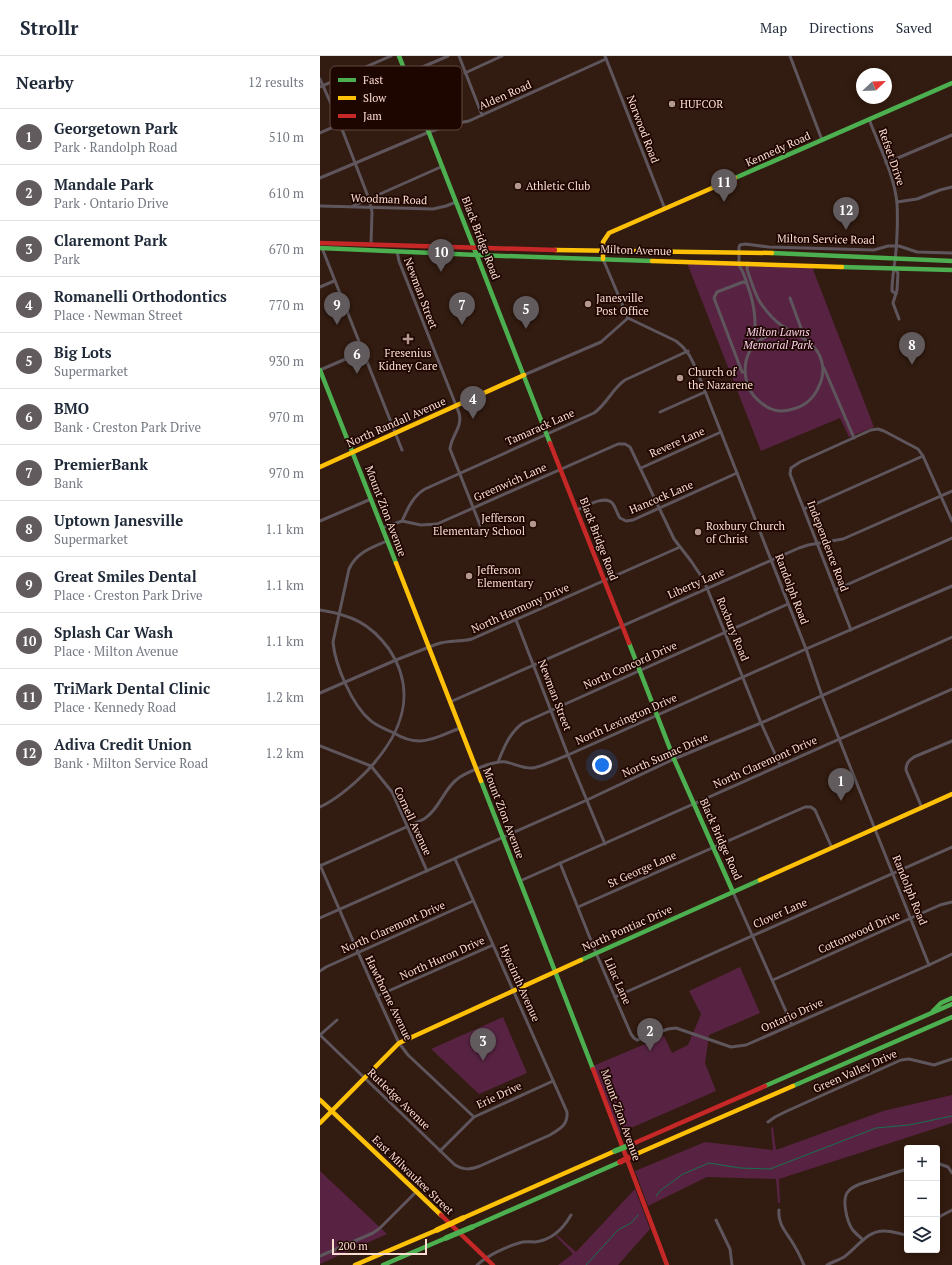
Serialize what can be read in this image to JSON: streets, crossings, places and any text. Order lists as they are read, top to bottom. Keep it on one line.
{"streets":{"main road":["Kennedy Road","Black Bridge Road","Milton Avenue","North Randall Avenue","Mount Zion Avenue","North Pontiac Drive","East Milwaukee Street"],"street":["Alden Road","Norwood Road","Refset Drive","Woodman Road","Milton Service Road","Newman Street","Tamarack Lane","Revere Lane","Greenwich Lane","Hancock Lane","Independence Road","Liberty Lane","Randolph Road","North Harmony Drive","Roxbury Road","North Concord Drive","North Lexington Drive","North Sumac Drive","North Claremont Drive","Cornell Avenue","St George Lane","Clover Lane","Cottonwood Drive","North Huron Drive","Lilac Lane","Hyacinth Avenue","Hawthorne Avenue","Ontario Drive","Green Valley Drive","Erie Drive","Rutledge Avenue"]},"crossings":[["Alden Road","Norwood Road"],["Alden Road","Black Bridge Road"],["Norwood Road","Kennedy Road"],["Kennedy Road","Refset Drive"],["Kennedy Road","Milton Avenue"],["Refset Drive","Milton Service Road"],["Refset Drive","Milton Avenue"],["Woodman Road","Black Bridge Road"],["Black Bridge Road","Milton Avenue"],["Black Bridge Road","North Randall Avenue"],["Black Bridge Road","Tamarack Lane"],["Black Bridge Road","Greenwich Lane"],["Black Bridge Road","Hancock Lane"],["Black Bridge Road","Liberty Lane"],["Black Bridge Road","North Harmony Drive"],["Black Bridge Road","North Concord Drive"],["Black Bridge Road","North Lexington Drive"],["Black Bridge Road","North Sumac Drive"],["Black Bridge Road","North Claremont Drive"],["Black Bridge Road","St George Lane"],["Black Bridge Road","Clover Lane"],["Black Bridge Road","North Pontiac Drive"],["Black Bridge Road","Cottonwood Drive"],["Black Bridge Road","Ontario Drive"],["Milton Service Road","Milton Avenue"],["Milton Avenue","Newman Street"],["Newman Street","North Randall Avenue"],["Newman Street","Tamarack Lane"],["Newman Street","Greenwich Lane"],["Newman Street","Liberty Lane"],["Newman Street","North Harmony Drive"],["Newman Street","North Concord Drive"],["Newman Street","North Lexington Drive"],["Newman Street","North Sumac Drive"],["Newman Street","North Claremont Drive"],["North Randall Avenue","Mount Zion Avenue"],["North Randall Avenue","Randolph Road"],["Tamarack Lane","Greenwich Lane"],["Tamarack Lane","Randolph Road"],["Revere Lane","Randolph Road"],["Revere Lane","Roxbury Road"],["Greenwich Lane","Roxbury Road"],["Hancock Lane","Randolph Road"],["Hancock Lane","Roxbury Road"],["Mount Zion Avenue","Liberty Lane"],["Mount Zion Avenue","North Harmony Drive"],["Mount Zion Avenue","North Sumac Drive"],["Mount Zion Avenue","North Claremont Drive"],["Mount Zion Avenue","North Pontiac Drive"],["Independence Road","Liberty Lane"],["Independence Road","North Lexington Drive"],["Liberty Lane","Randolph Road"],["Liberty Lane","Roxbury Road"],["Randolph Road","North Concord Drive"],["Randolph Road","North Lexington Drive"],["Randolph Road","North Sumac Drive"],["Randolph Road","North Claremont Drive"],["Randolph Road","Clover Lane"],["Randolph Road","North Pontiac Drive"],["Randolph Road","Cottonwood Drive"],["Randolph Road","Ontario Drive"],["North Harmony Drive","Roxbury Road"],["Roxbury Road","North Concord Drive"],["Roxbury Road","North Lexington Drive"],["Roxbury Road","North Sumac Drive"],["Roxbury Road","North Claremont Drive"],["North Concord Drive","North Lexington Drive"],["North Sumac Drive","Cornell Avenue"],["North Sumac Drive","Hyacinth Avenue"],["North Sumac Drive","Hawthorne Avenue"],["North Claremont Drive","Lilac Lane"],["North Claremont Drive","Hyacinth Avenue"],["North Claremont Drive","Hawthorne Avenue"],["St George Lane","North Pontiac Drive"],["St George Lane","Lilac Lane"],["Clover Lane","Lilac Lane"],["North Pontiac Drive","Lilac Lane"],["North Pontiac Drive","Hyacinth Avenue"],["North Pontiac Drive","Hawthorne Avenue"],["North Pontiac Drive","Rutledge Avenue"],["North Pontiac Drive","East Milwaukee Street"],["North Huron Drive","Hyacinth Avenue"],["North Huron Drive","Hawthorne Avenue"],["Lilac Lane","Ontario Drive"],["Hyacinth Avenue","Erie Drive"],["Hyacinth Avenue","Rutledge Avenue"],["Hawthorne Avenue","Erie Drive"],["Erie Drive","Rutledge Avenue"]],"parks":["Milton Lawns Memorial Park"],"places":{"other":["HUFCOR","Athletic Club","Janesville Post Office","Church of the Nazarene","Jefferson Elementary School","Roxbury Church of Christ","Jefferson Elementary"],"health":["Fresenius Kidney Care"]},"legend":["Fast","Slow","Jam"],"scale_bar":"200 m","north":"top right","page":{"header":"Strollr","nav":["Map","Directions","Saved"],"heading":["Nearby","12 results"],"list":[{"mark":"1","name":"Georgetown Park","note":"Park · Randolph Road","value":"510 m"},{"mark":"2","name":"Mandale Park","note":"Park · Ontario Drive","value":"610 m"},{"mark":"3","name":"Claremont Park","note":"Park","value":"670 m"},{"mark":"4","name":"Romanelli Orthodontics","note":"Place · Newman Street","value":"770 m"},{"mark":"5","name":"Big Lots","note":"Supermarket","value":"930 m"},{"mark":"6","name":"BMO","note":"Bank · Creston Park Drive","value":"970 m"},{"mark":"7","name":"PremierBank","note":"Bank","value":"970 m"},{"mark":"8","name":"Uptown Janesville","note":"Supermarket","value":"1.1 km"},{"mark":"9","name":"Great Smiles Dental","note":"Place · Creston Park Drive","value":"1.1 km"},{"mark":"10","name":"Splash Car Wash","note":"Place · Milton Avenue","value":"1.1 km"},{"mark":"11","name":"TriMark Dental Clinic","note":"Place · Kennedy Road","value":"1.2 km"},{"mark":"12","name":"Adiva Credit Union","note":"Bank · Milton Service Road","value":"1.2 km"}],"pins":["11","12","10","7","9","5","8","6","4","1","2","3"],"map_buttons":["+","−"],"scale":"200 m"}}
